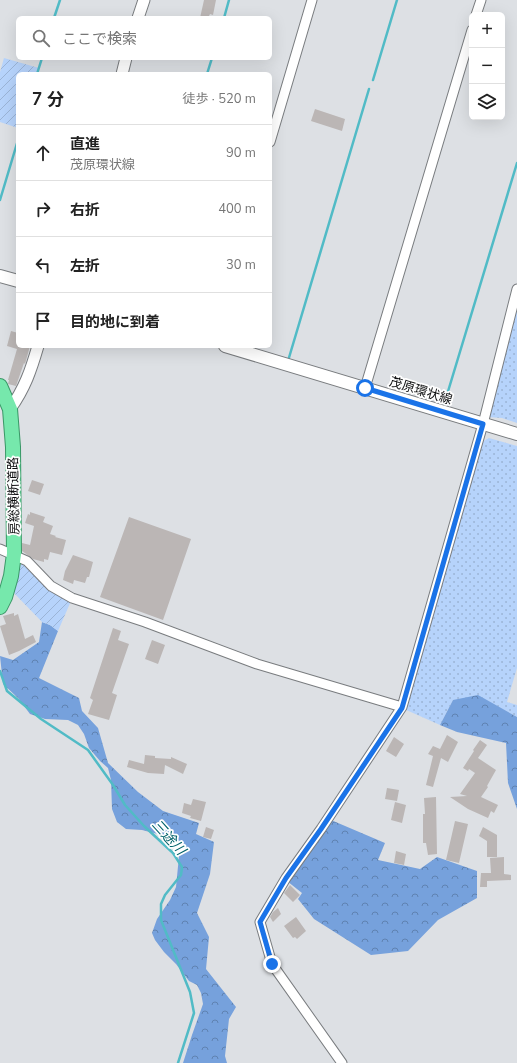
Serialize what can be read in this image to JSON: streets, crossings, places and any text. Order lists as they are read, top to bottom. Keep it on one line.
{"streets":{"highway":["房総横断道路"],"main road":["茂原環状線"]},"water":["三途川"],"page":{"map_buttons":["+","−"],"search":"ここで検索","heading":["7 分","徒歩 · 520 m"],"list":[["直進","茂原環状線","90 m"],["右折","400 m"],["左折","30 m"],"目的地に到着"]}}
